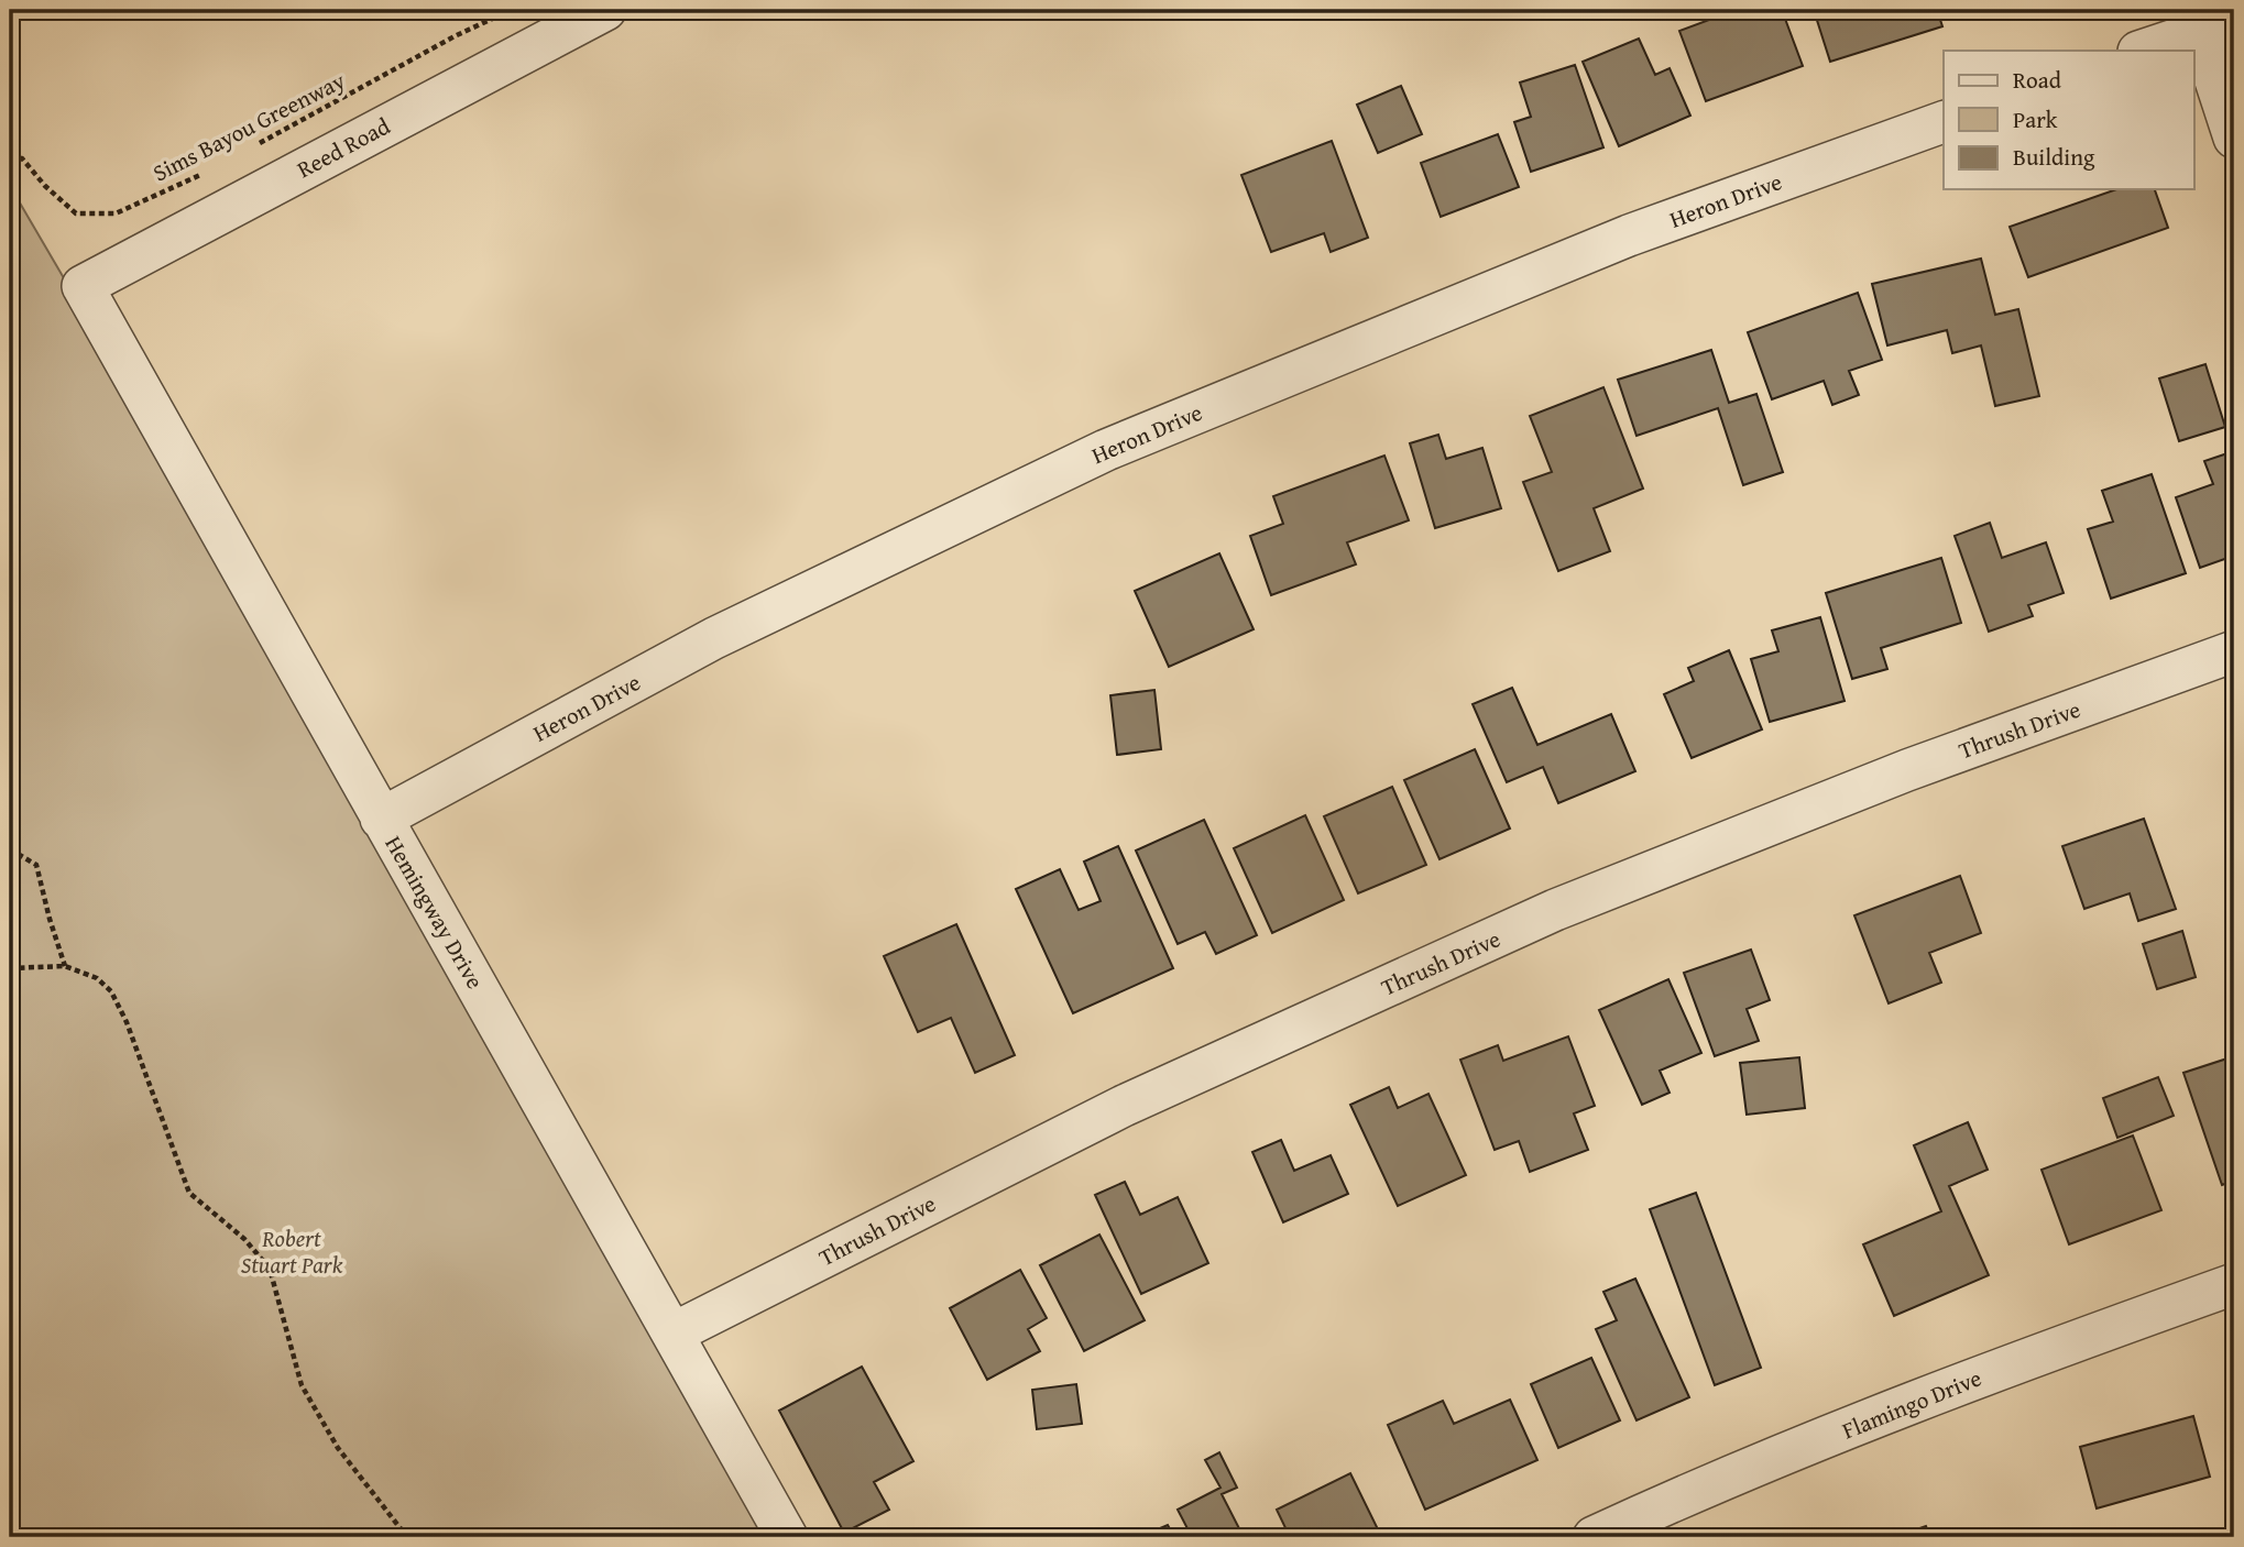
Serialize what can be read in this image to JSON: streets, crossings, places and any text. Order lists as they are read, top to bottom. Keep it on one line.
{"streets":{"street":["Reed Road","Heron Drive","Thrush Drive","Hemingway Drive","Flamingo Drive"],"path":["Sims Bayou Greenway"]},"crossings":[["Reed Road","Hemingway Drive"],["Heron Drive","Hemingway Drive"],["Thrush Drive","Hemingway Drive"]],"parks":["Robert Stuart Park"],"legend":["Road","Park","Building"]}
